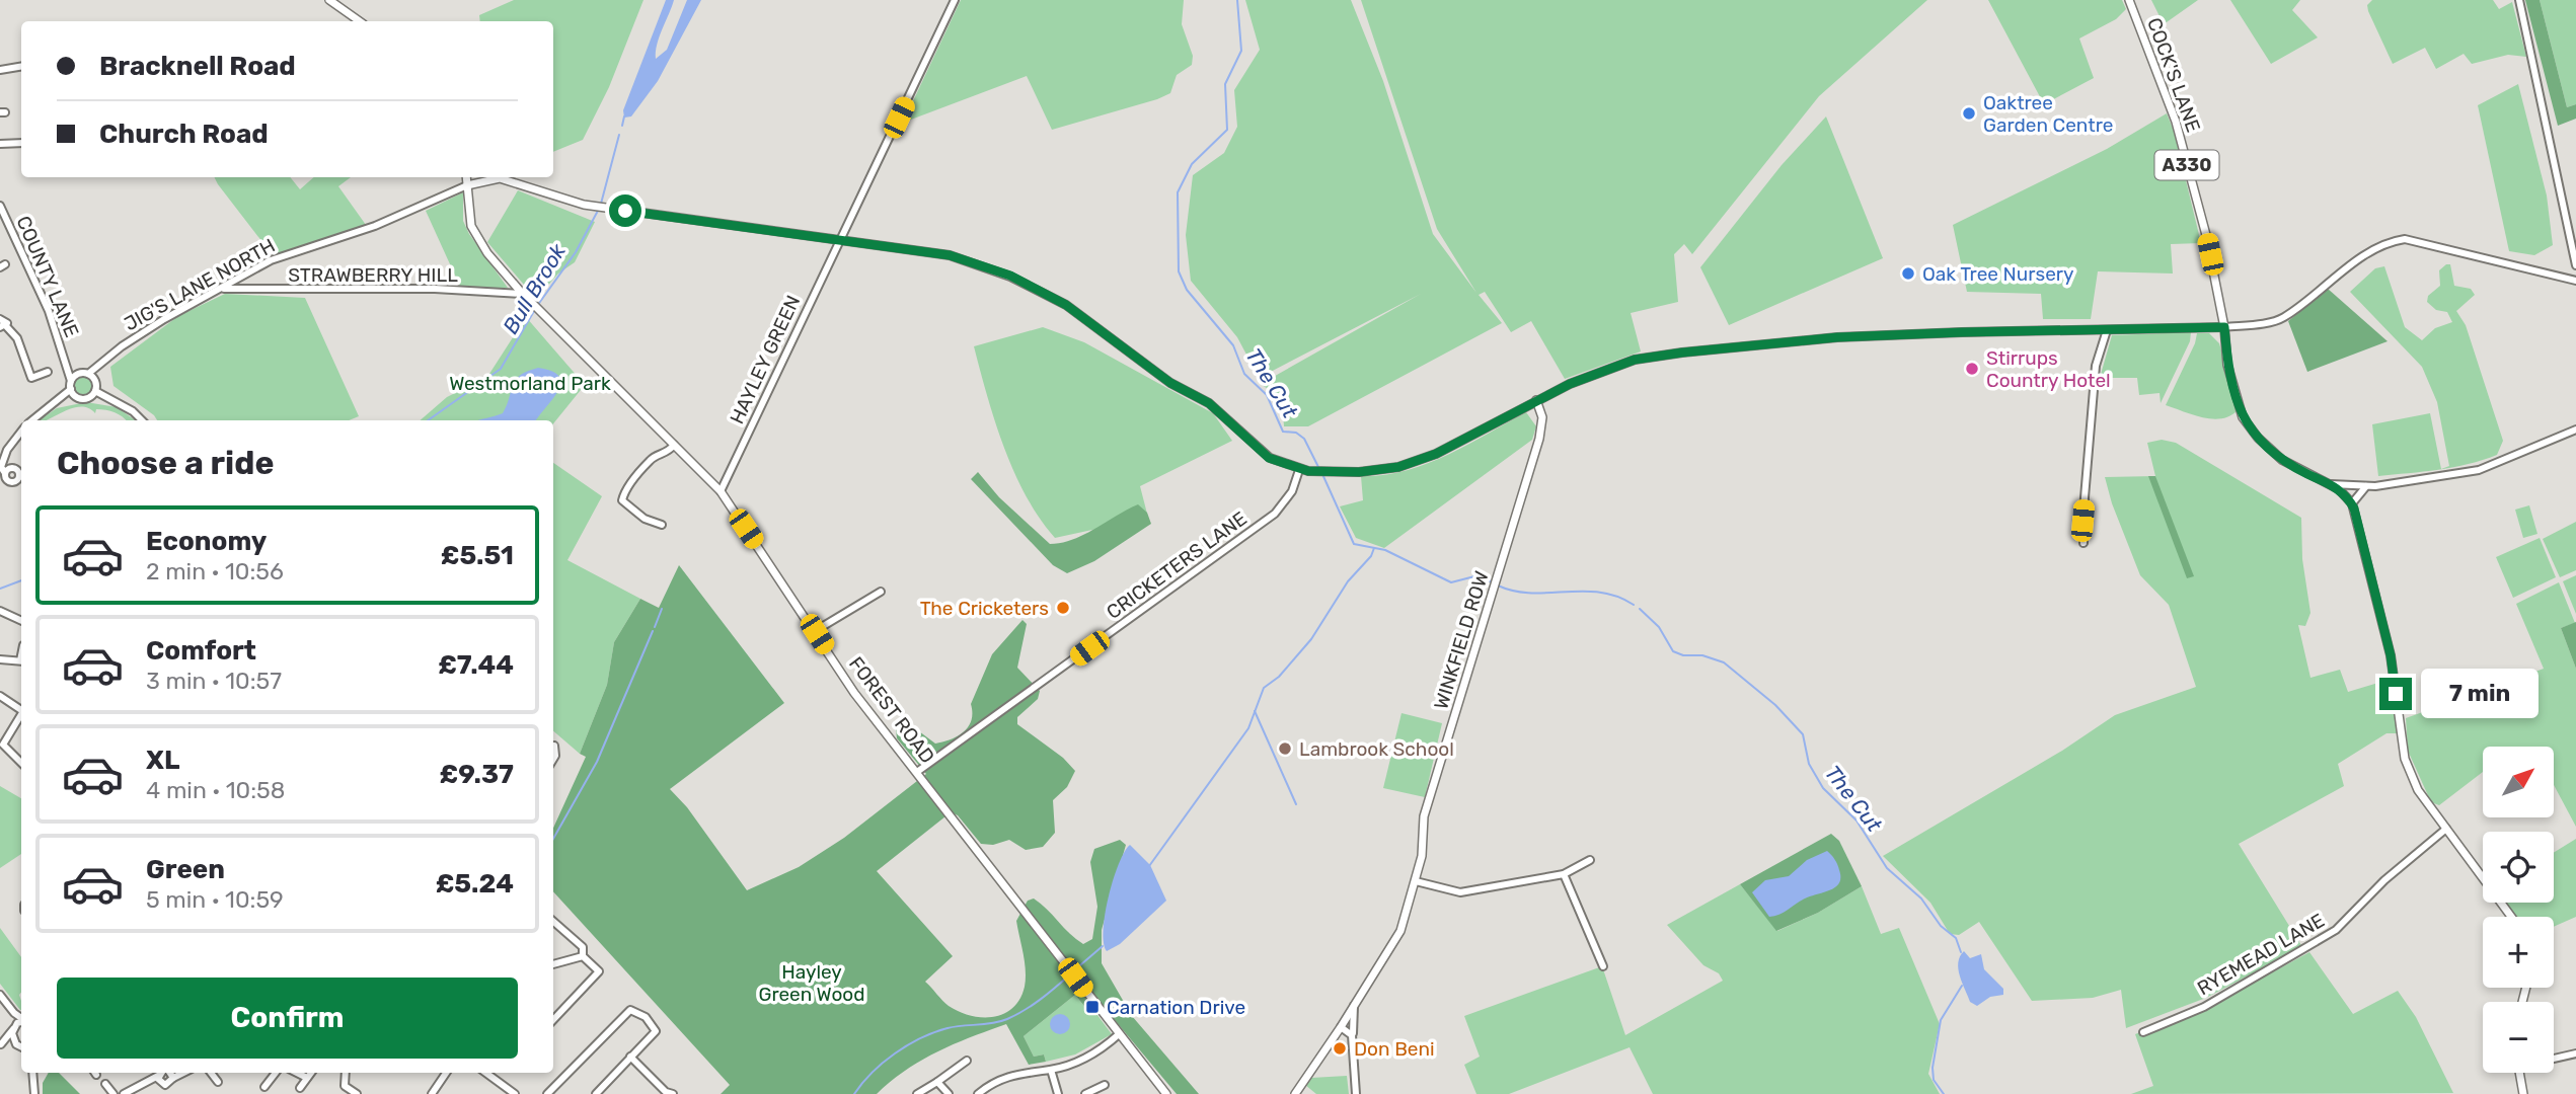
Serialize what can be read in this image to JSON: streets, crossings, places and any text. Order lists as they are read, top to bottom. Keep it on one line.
{"streets":{"main road":["COCK'S LANE","A330","WINKFIELD ROW","FOREST ROAD"],"street":["STRAWBERRY HILL","COUNTY LANE","JIG'S LANE NORTH","HAYLEY GREEN","CRICKETERS LANE","RYEMEAD LANE"]},"crossings":[["COCK'S LANE","A330"],["STRAWBERRY HILL","JIG'S LANE NORTH"],["STRAWBERRY HILL","FOREST ROAD"],["COUNTY LANE","JIG'S LANE NORTH"],["JIG'S LANE NORTH","FOREST ROAD"],["HAYLEY GREEN","FOREST ROAD"],["CRICKETERS LANE","FOREST ROAD"]],"water":["Bull Brook","The Cut"],"parks":["Westmorland Park","Hayley Green Wood"],"places":{"other":["Oaktree Garden Centre","Oak Tree Nursery","Stirrups Country Hotel","The Cricketers","Lambrook School","Don Beni"],"transit":["Carnation Drive"]},"north":"top right","page":{"banner":["Bracknell Road","Church Road"],"heading":"Choose a ride","list":[{"name":"Economy","note":"2 min · 10:56","value":"£5.51"},{"name":"Comfort","note":"3 min · 10:57","value":"£7.44"},{"name":"XL","note":"4 min · 10:58","value":"£9.37"},{"name":"Green","note":"5 min · 10:59","value":"£5.24"}],"bubble":"7 min","map_buttons":["+","−"],"buttons":"Confirm"}}
